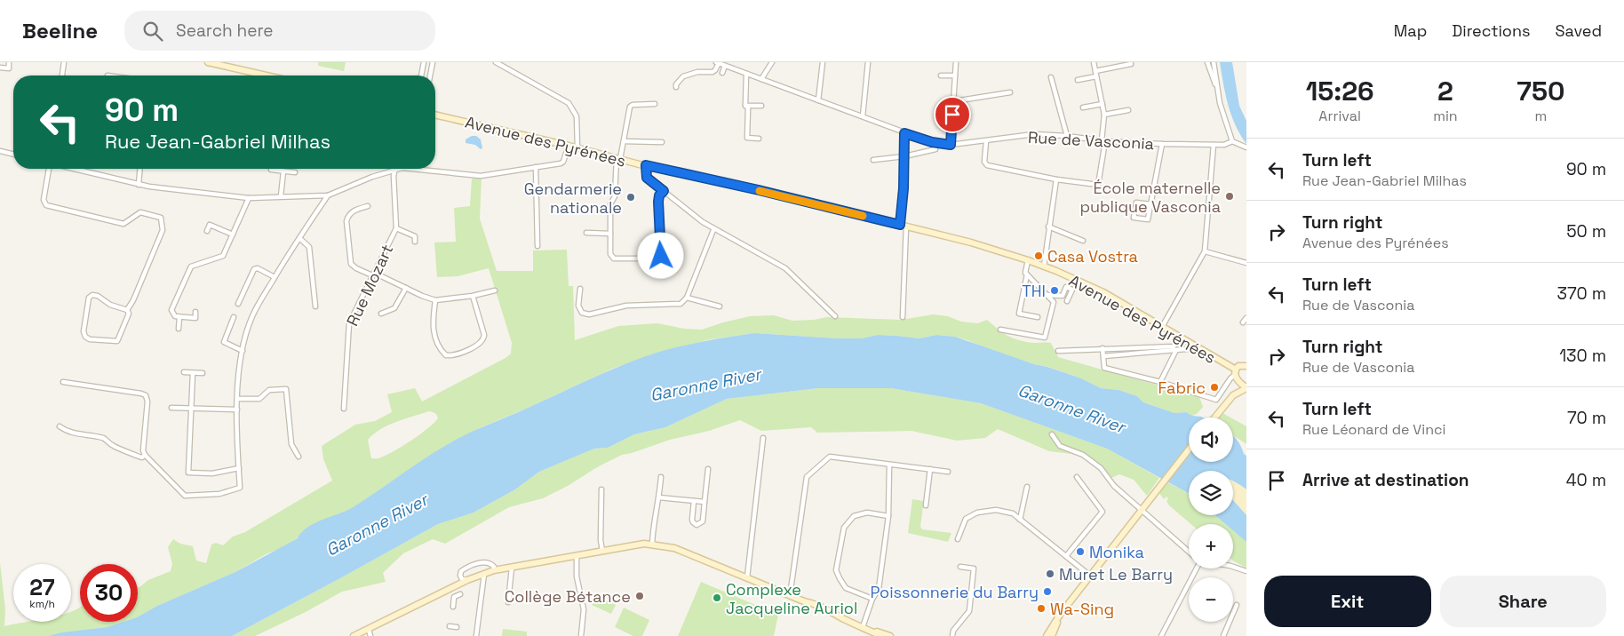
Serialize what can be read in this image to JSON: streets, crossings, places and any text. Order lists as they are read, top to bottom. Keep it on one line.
{"streets":{"main road":["Avenue des Pyrénées"],"street":["Rue de Vasconia","Rue Mozart"]},"water":["Garonne River"],"places":["École maternelle publique Vasconia","Gendarmerie nationale","Casa Vostra","THI","Fabric","Monika","Muret Le Barry","Poissonnerie du Barry","Collège Bétance","Complexe Jacqueline Auriol","Wa-Sing"],"page":{"header":"Beeline","search":"Search here","nav":["Map","Directions","Saved"],"eta":["15:26","Arrival","2","min","750","m"],"turn":["90 m","Rue Jean-Gabriel Milhas"],"list":[{"name":"Turn left","note":"Rue Jean-Gabriel Milhas","value":"90 m"},{"name":"Turn right","note":"Avenue des Pyrénées","value":"50 m"},{"name":"Turn left","note":"Rue de Vasconia","value":"370 m"},{"name":"Turn right","note":"Rue de Vasconia","value":"130 m"},{"name":"Turn left","note":"Rue Léonard de Vinci","value":"70 m"},{"name":"Arrive at destination","value":"40 m"}],"map_buttons":["+","−"],"speed":"27 km/h","limit":"30","buttons":["Exit","Share"]}}
